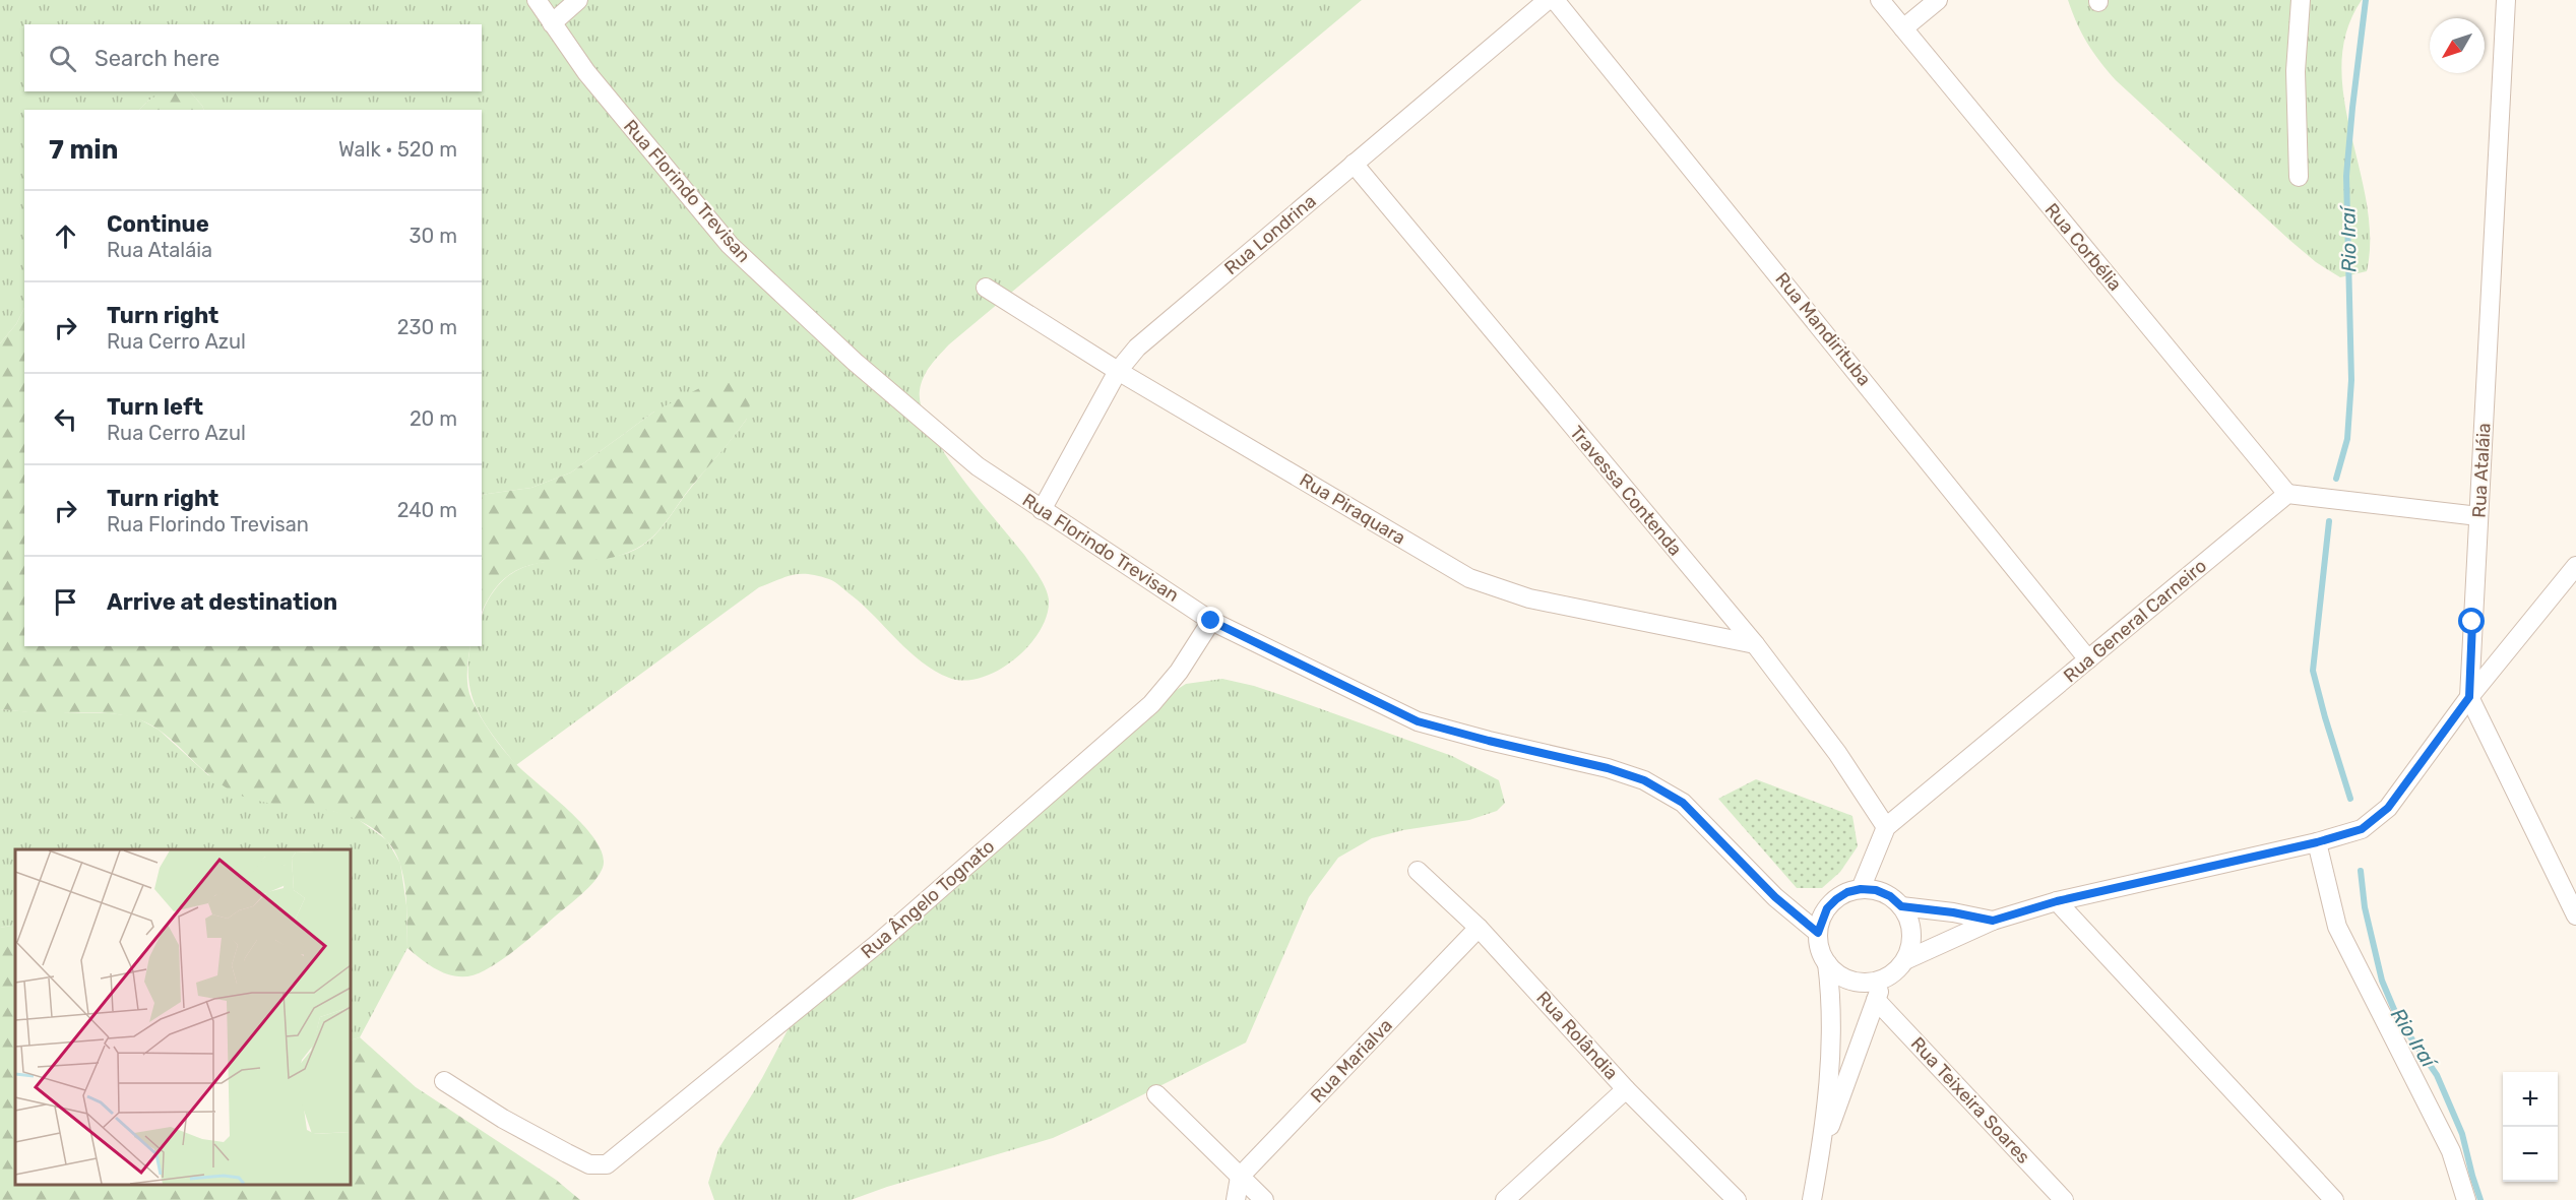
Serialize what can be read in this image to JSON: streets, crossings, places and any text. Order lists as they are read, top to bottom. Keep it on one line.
{"streets":{"street":["Rua Florindo Trevisan","Rua Londrina","Rua Corbélia","Rua Mandirituba","Rua Ataláia","Travessa Contenda","Rua Piraquara","Rua General Carneiro","Rua Ângelo Tognato","Rua Rolândia","Rua Marialva","Rua Teixeira Soares"]},"crossings":[["Rua Florindo Trevisan","Rua Londrina"],["Rua Florindo Trevisan","Rua General Carneiro"],["Rua Florindo Trevisan","Rua Ângelo Tognato"],["Rua Londrina","Travessa Contenda"],["Rua Londrina","Rua Piraquara"],["Rua Corbélia","Rua General Carneiro"],["Rua Mandirituba","Rua General Carneiro"],["Travessa Contenda","Rua Piraquara"],["Travessa Contenda","Rua General Carneiro"],["Rua Rolândia","Rua Marialva"]],"water":["Rio Iraí"],"north":"bottom left","page":{"search":"Search here","heading":["7 min","Walk · 520 m"],"list":[["Continue","Rua Ataláia","30 m"],["Turn right","Rua Cerro Azul","230 m"],["Turn left","Rua Cerro Azul","20 m"],["Turn right","Rua Florindo Trevisan","240 m"],"Arrive at destination"],"map_buttons":["+","−"]}}
